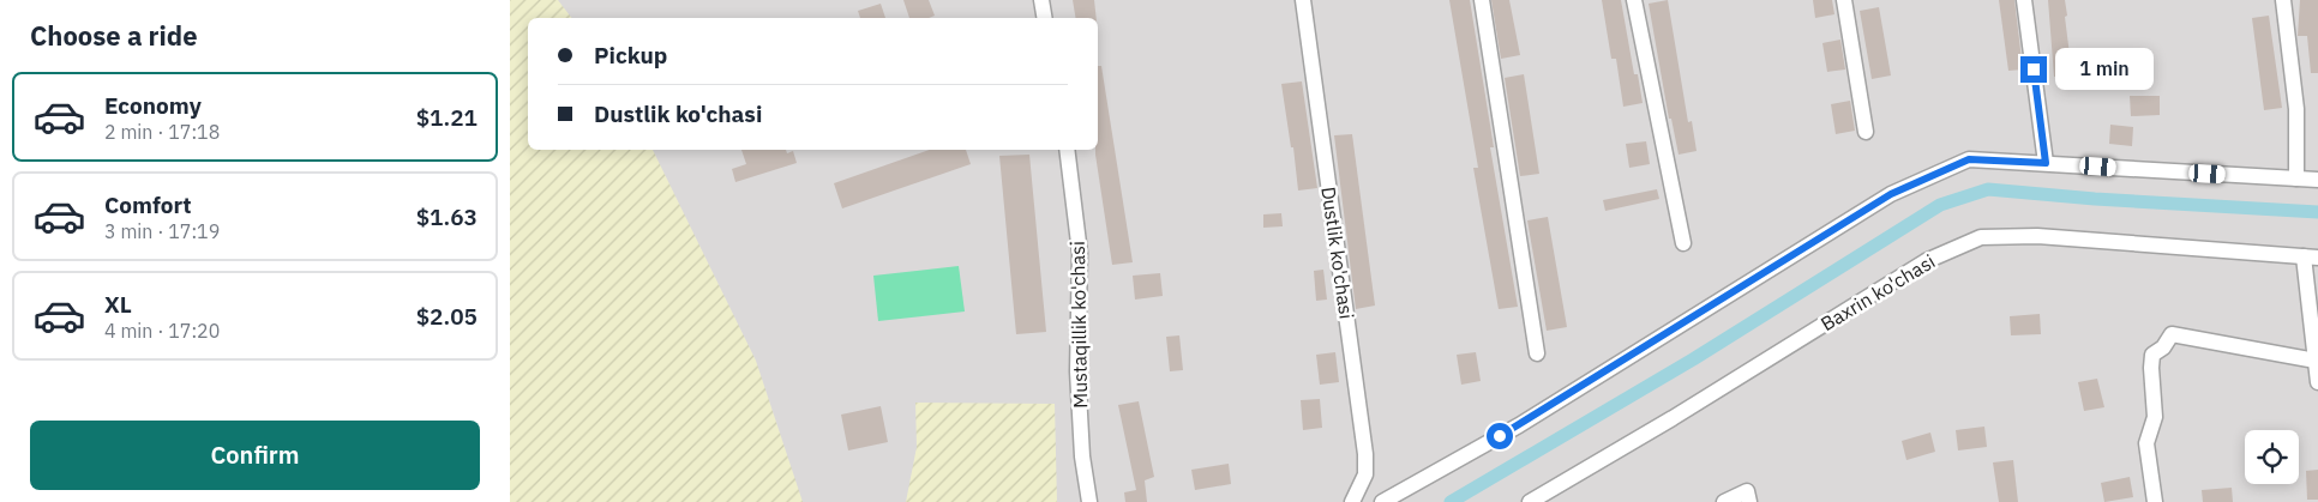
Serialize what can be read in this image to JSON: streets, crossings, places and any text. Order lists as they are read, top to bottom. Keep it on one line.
{"streets":{"street":["Dustlik ko'chasi","Baxrin ko'chasi","Mustaqillik ko'chasi"]},"page":{"heading":"Choose a ride","banner":["Pickup","Dustlik ko'chasi"],"bubble":"1 min","list":[{"name":"Economy","note":"2 min · 17:18","value":"$1.21"},{"name":"Comfort","note":"3 min · 17:19","value":"$1.63"},{"name":"XL","note":"4 min · 17:20","value":"$2.05"}],"buttons":"Confirm"}}
